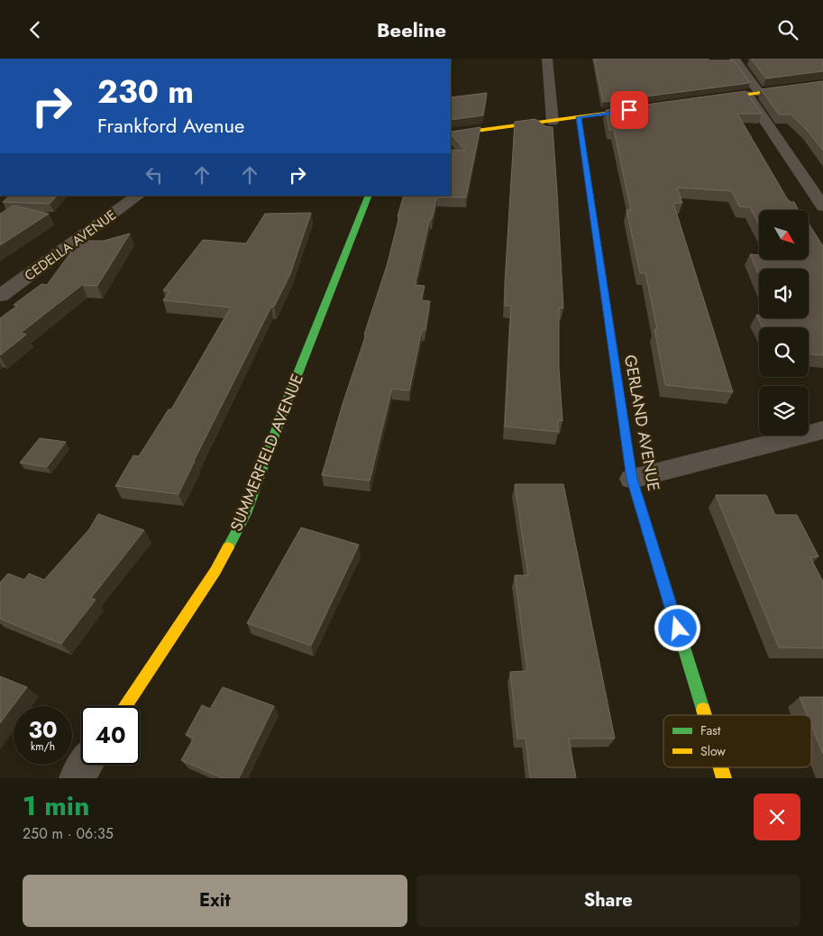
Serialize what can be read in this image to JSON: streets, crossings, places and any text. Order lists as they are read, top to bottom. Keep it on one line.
{"streets":{"street":["CEDELLA AVENUE","GERLAND AVENUE","SUMMERFIELD AVENUE"]},"legend":["Fast","Slow"],"north":"bottom right","page":{"header":"Beeline","turn":["230 m","Frankford Avenue"],"speed":"30 km/h","limit":"40","heading":["1 min","250 m · 06:35"],"buttons":["Exit","Share"]}}
